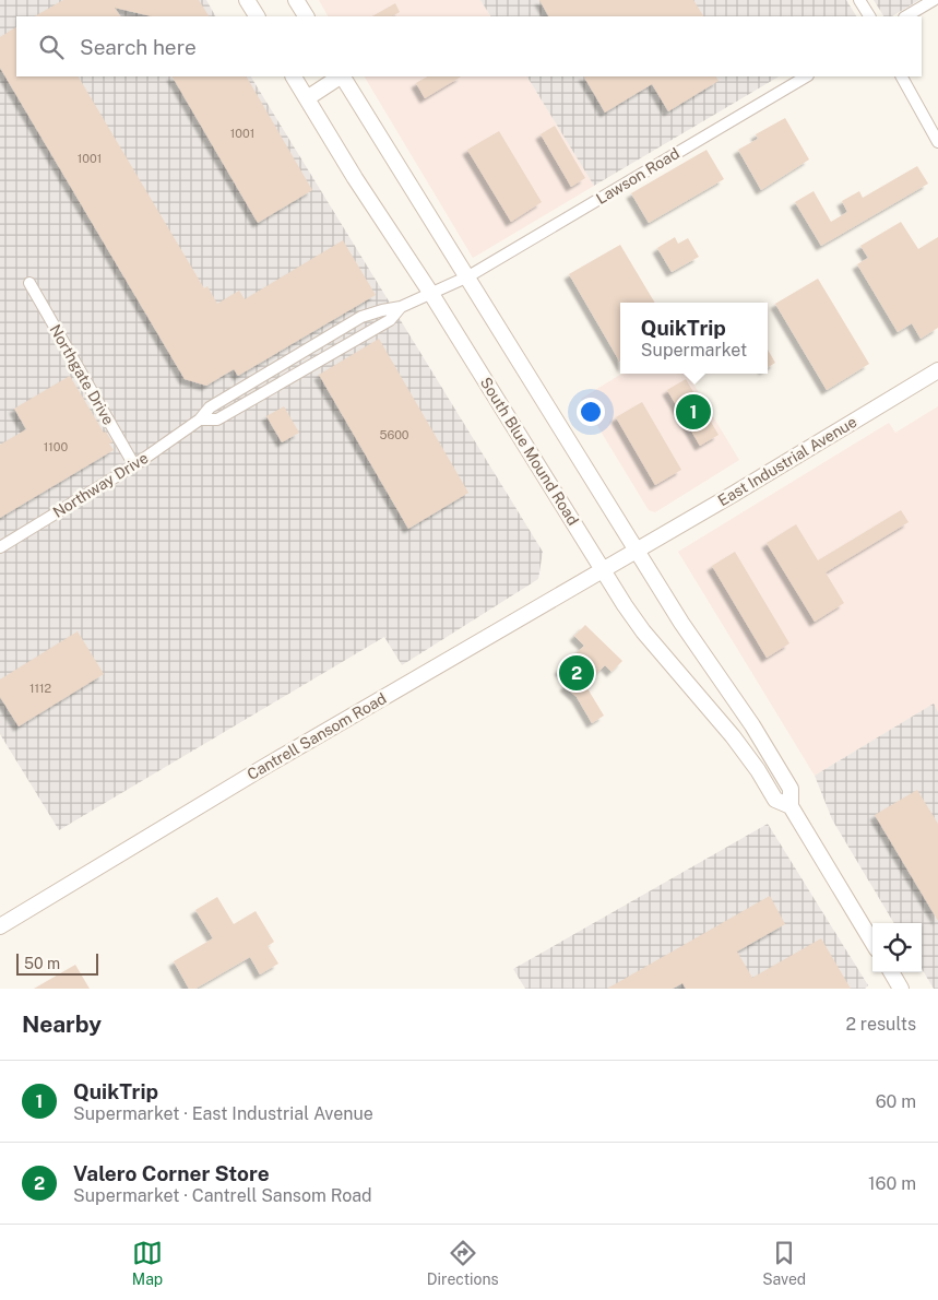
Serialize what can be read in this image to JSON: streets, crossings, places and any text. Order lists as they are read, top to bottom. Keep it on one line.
{"streets":{"main road":["South Blue Mound Road","East Industrial Avenue","Cantrell Sansom Road"],"street":["Lawson Road","Northgate Drive","Northway Drive"]},"crossings":[["Lawson Road","South Blue Mound Road"],["Lawson Road","Northway Drive"],["Northgate Drive","Northway Drive"],["South Blue Mound Road","East Industrial Avenue"],["South Blue Mound Road","Northway Drive"],["South Blue Mound Road","Cantrell Sansom Road"],["East Industrial Avenue","Cantrell Sansom Road"]],"house_numbers":["1001","1001","5600","1100","1112"],"scale_bar":"50 m","page":{"search":"Search here","popup":["QuikTrip","Supermarket"],"pins":["1","2"],"scale":"50 m","heading":["Nearby","2 results"],"list":[{"mark":"1","name":"QuikTrip","note":"Supermarket · East Industrial Avenue","value":"60 m"},{"mark":"2","name":"Valero Corner Store","note":"Supermarket · Cantrell Sansom Road","value":"160 m"}],"nav":["Map","Directions","Saved"]}}
